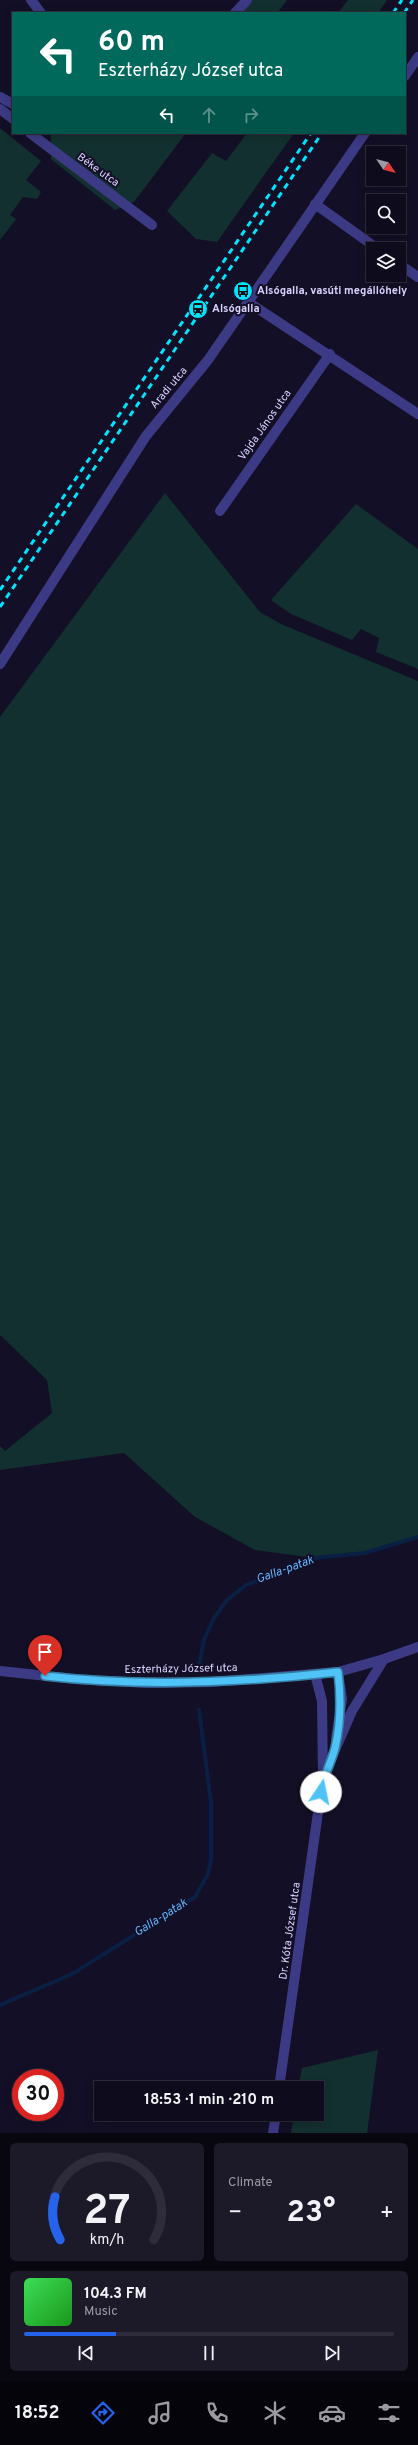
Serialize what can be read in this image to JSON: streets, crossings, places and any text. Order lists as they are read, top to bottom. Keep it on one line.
{"streets":{"street":["Béke utca","Aradi utca","Vajda János utca","Eszterházy József utca","Dr. Kóta József utca"]},"crossings":[["Eszterházy József utca","Dr. Kóta József utca"]],"water":["Galla-patak"],"places":{"bus stop":["Alsógalla, vasúti megállóhely"],"station":["Alsógalla"]},"north":"bottom right","page":{"turn":["60 m","Eszterházy József utca"],"limit":"30","trip":"18:53 · 1 min · 210 m","tile":"Climate","heat":["−","23°","+"],"song":["104.3 FM","Music"],"tabs":"18:52","gauge":["27","km/h"]}}
